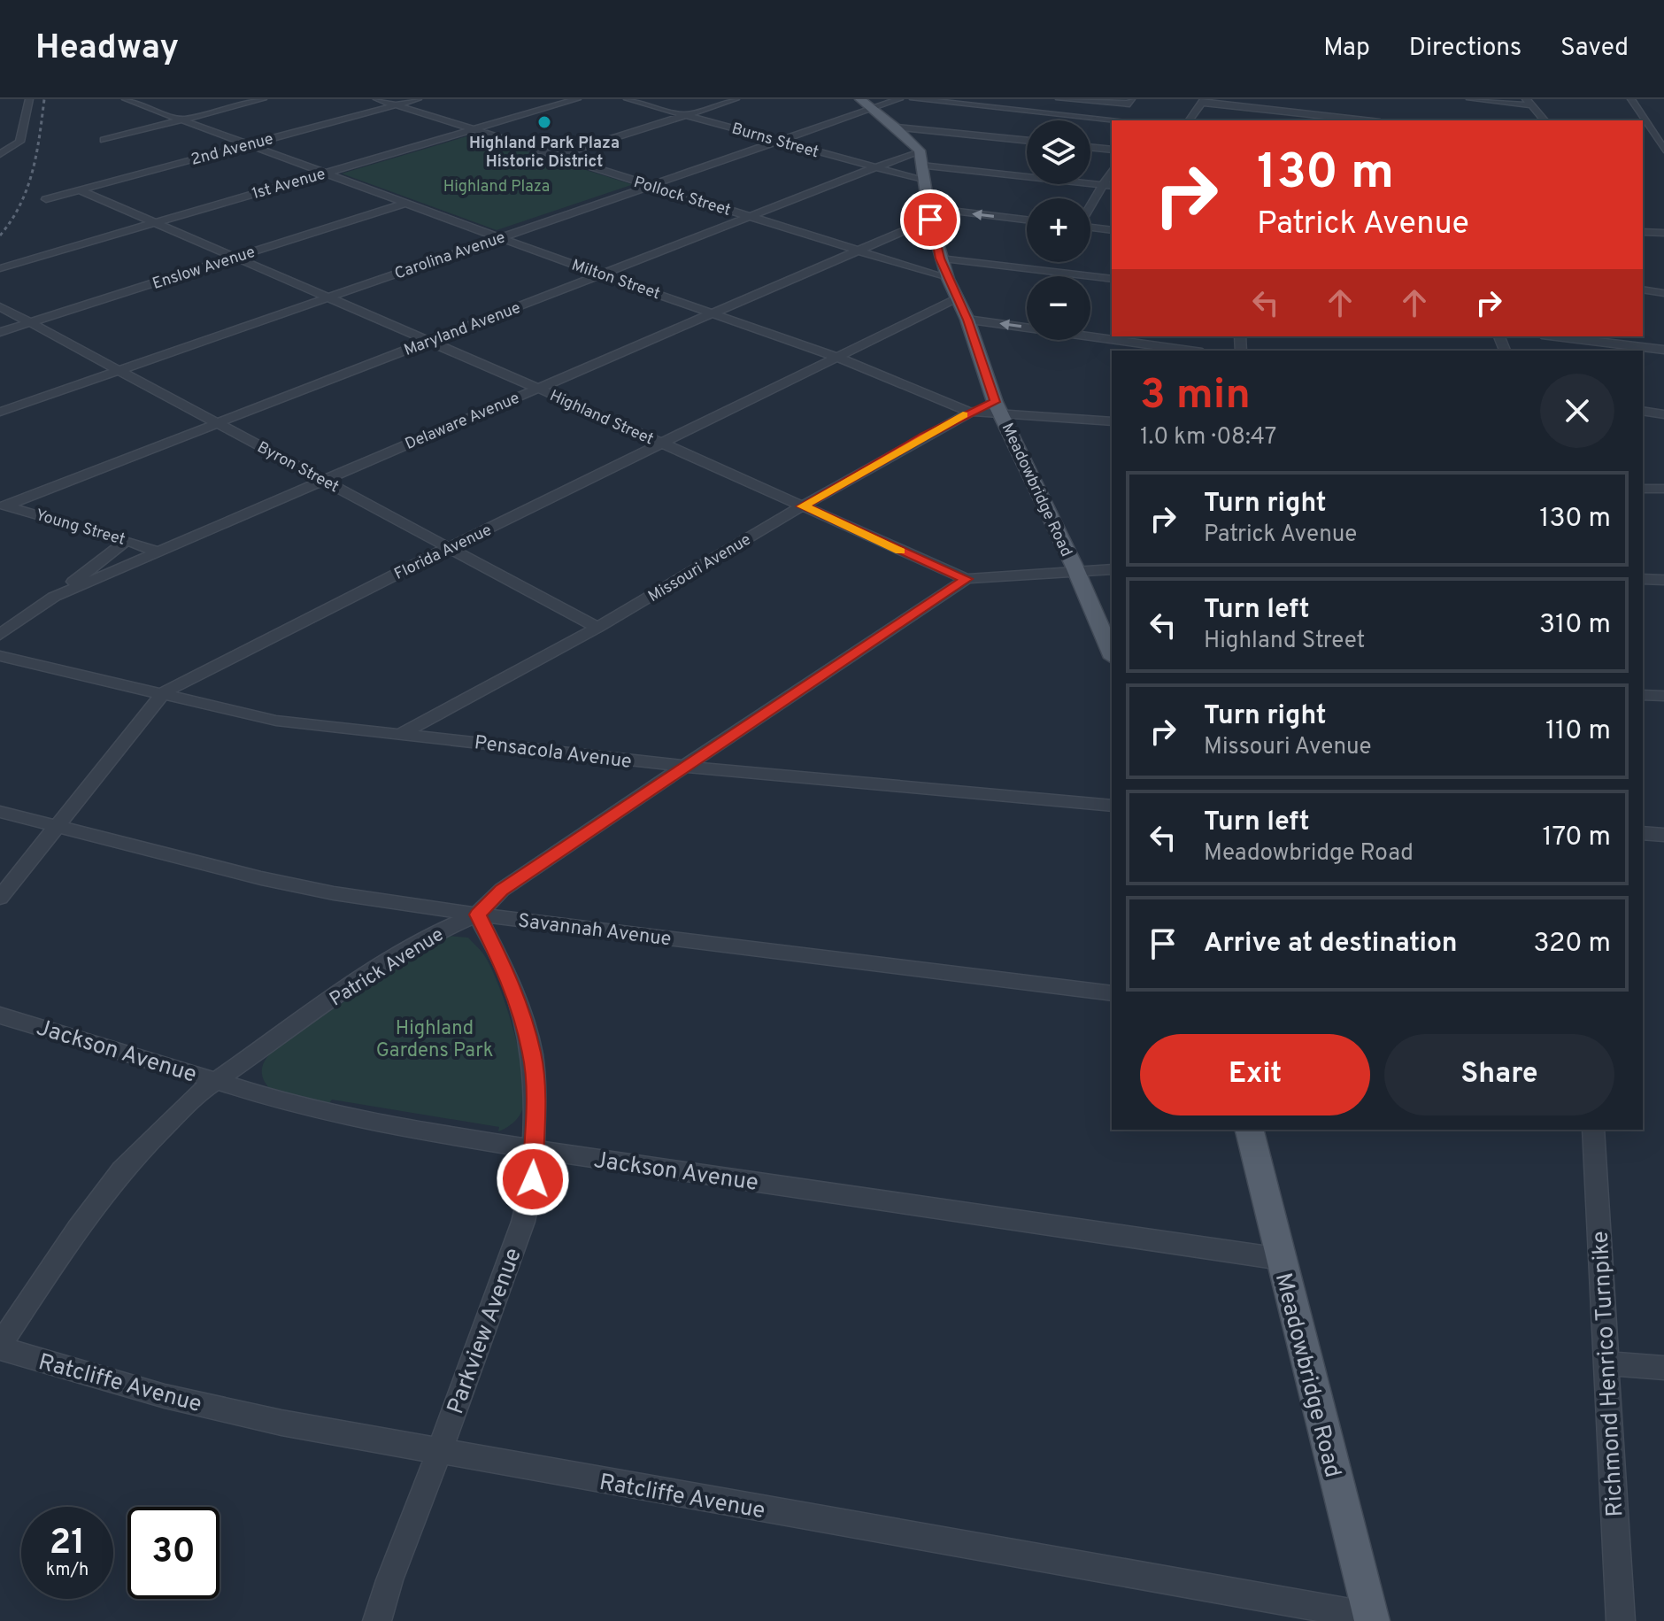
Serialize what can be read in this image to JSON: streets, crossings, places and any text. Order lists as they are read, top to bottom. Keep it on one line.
{"streets":{"main road":["Meadowbridge Road"],"street":["Burns Street","2nd Avenue","1st Avenue","Pollock Street","Carolina Avenue","Enslow Avenue","Milton Street","Maryland Avenue","Highland Street","Delaware Avenue","Byron Street","Young Street","Florida Avenue","Missouri Avenue","Pensacola Avenue","Savannah Avenue","Patrick Avenue","Jackson Avenue","Parkview Avenue","Richmond Henrico Turnpike","Ratcliffe Avenue"]},"crossings":[["Burns Street","Carolina Avenue"],["Burns Street","Maryland Avenue"],["Burns Street","Meadowbridge Road"],["2nd Avenue","Pollock Street"],["2nd Avenue","Milton Street"],["2nd Avenue","Highland Street"],["1st Avenue","Pollock Street"],["1st Avenue","Milton Street"],["1st Avenue","Highland Street"],["Pollock Street","Carolina Avenue"],["Pollock Street","Maryland Avenue"],["Pollock Street","Delaware Avenue"],["Pollock Street","Meadowbridge Road"],["Carolina Avenue","Milton Street"],["Carolina Avenue","Highland Street"],["Carolina Avenue","Byron Street"],["Enslow Avenue","Milton Street"],["Enslow Avenue","Highland Street"],["Enslow Avenue","Byron Street"],["Milton Street","Maryland Avenue"],["Milton Street","Delaware Avenue"],["Milton Street","Florida Avenue"],["Milton Street","Missouri Avenue"],["Maryland Avenue","Highland Street"],["Maryland Avenue","Byron Street"],["Maryland Avenue","Meadowbridge Road"],["Maryland Avenue","Young Street"],["Highland Street","Delaware Avenue"],["Highland Street","Florida Avenue"],["Highland Street","Missouri Avenue"],["Highland Street","Patrick Avenue"],["Delaware Avenue","Byron Street"],["Delaware Avenue","Meadowbridge Road"],["Delaware Avenue","Young Street"],["Byron Street","Florida Avenue"],["Byron Street","Missouri Avenue"],["Meadowbridge Road","Florida Avenue"],["Meadowbridge Road","Missouri Avenue"],["Meadowbridge Road","Patrick Avenue"],["Meadowbridge Road","Jackson Avenue"],["Meadowbridge Road","Ratcliffe Avenue"],["Florida Avenue","Pensacola Avenue"],["Florida Avenue","Savannah Avenue"],["Missouri Avenue","Pensacola Avenue"],["Pensacola Avenue","Patrick Avenue"],["Savannah Avenue","Patrick Avenue"],["Savannah Avenue","Parkview Avenue"],["Patrick Avenue","Jackson Avenue"],["Patrick Avenue","Parkview Avenue"],["Patrick Avenue","Ratcliffe Avenue"],["Jackson Avenue","Parkview Avenue"],["Parkview Avenue","Ratcliffe Avenue"]],"parks":["Highland Plaza","Highland Gardens Park"],"places":["Highland Park Plaza Historic District"],"page":{"header":"Headway","nav":["Map","Directions","Saved"],"map_buttons":["+","−"],"turn":["130 m","Patrick Avenue"],"heading":["3 min","1.0 km · 08:47"],"list":[{"name":"Turn right","note":"Patrick Avenue","value":"130 m"},{"name":"Turn left","note":"Highland Street","value":"310 m"},{"name":"Turn right","note":"Missouri Avenue","value":"110 m"},{"name":"Turn left","note":"Meadowbridge Road","value":"170 m"},{"name":"Arrive at destination","value":"320 m"}],"buttons":["Exit","Share"],"speed":"21 km/h","limit":"30"}}
